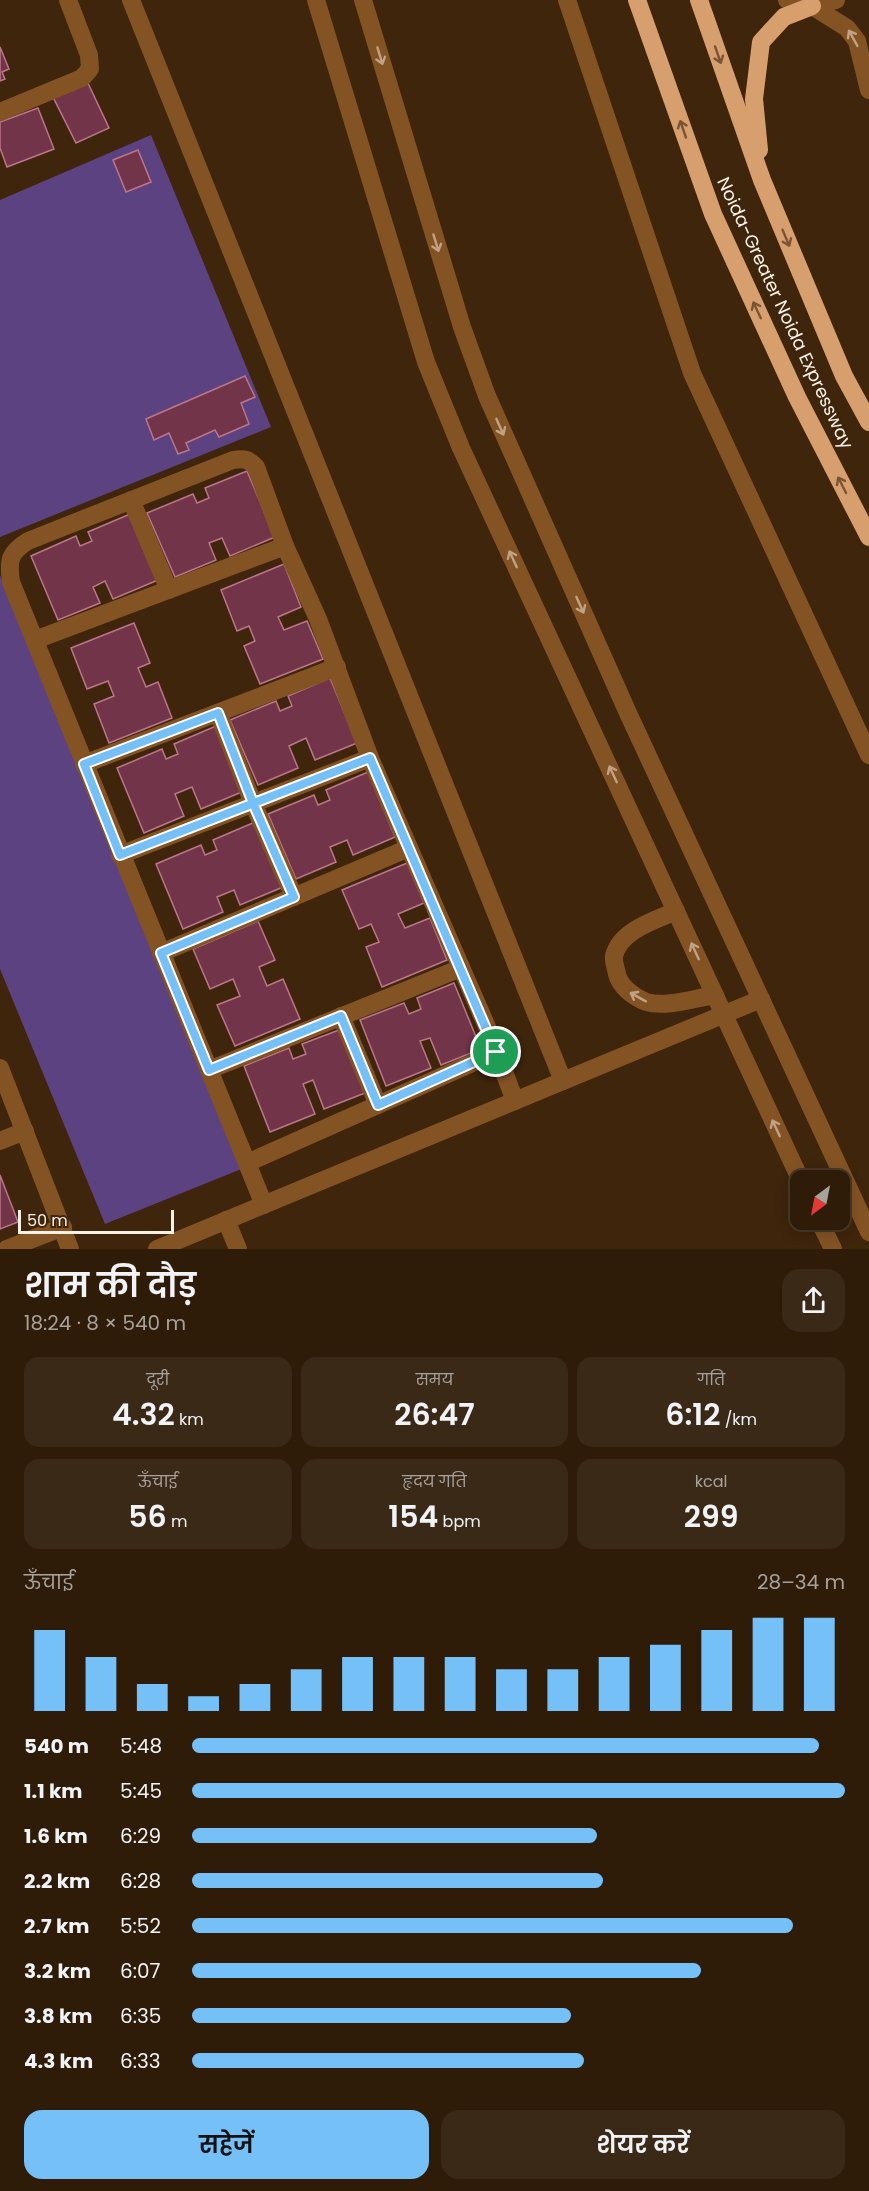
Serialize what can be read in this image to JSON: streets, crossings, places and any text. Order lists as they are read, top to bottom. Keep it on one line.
{"streets":{"highway":["Noida-Greater Noida Expressway"]},"scale_bar":"50 m","north":"bottom left","page":{"scale":"50 m","heading":["शाम की दौड़","18:24 · 8 × 540 m"],"stats":[["दूरी","4.32 km"],["समय","26:47"],["गति","6:12 /km"],["ऊँचाई","56 m"],["हृदय गति","154 bpm"],["kcal","299"]],"chart":["ऊँचाई","28–34 m"],"list":[{"name":"540 m","note":"5:48"},{"name":"1.1 km","note":"5:45"},{"name":"1.6 km","note":"6:29"},{"name":"2.2 km","note":"6:28"},{"name":"2.7 km","note":"5:52"},{"name":"3.2 km","note":"6:07"},{"name":"3.8 km","note":"6:35"},{"name":"4.3 km","note":"6:33"}],"buttons":["सहेजें","शेयर करें"]}}
